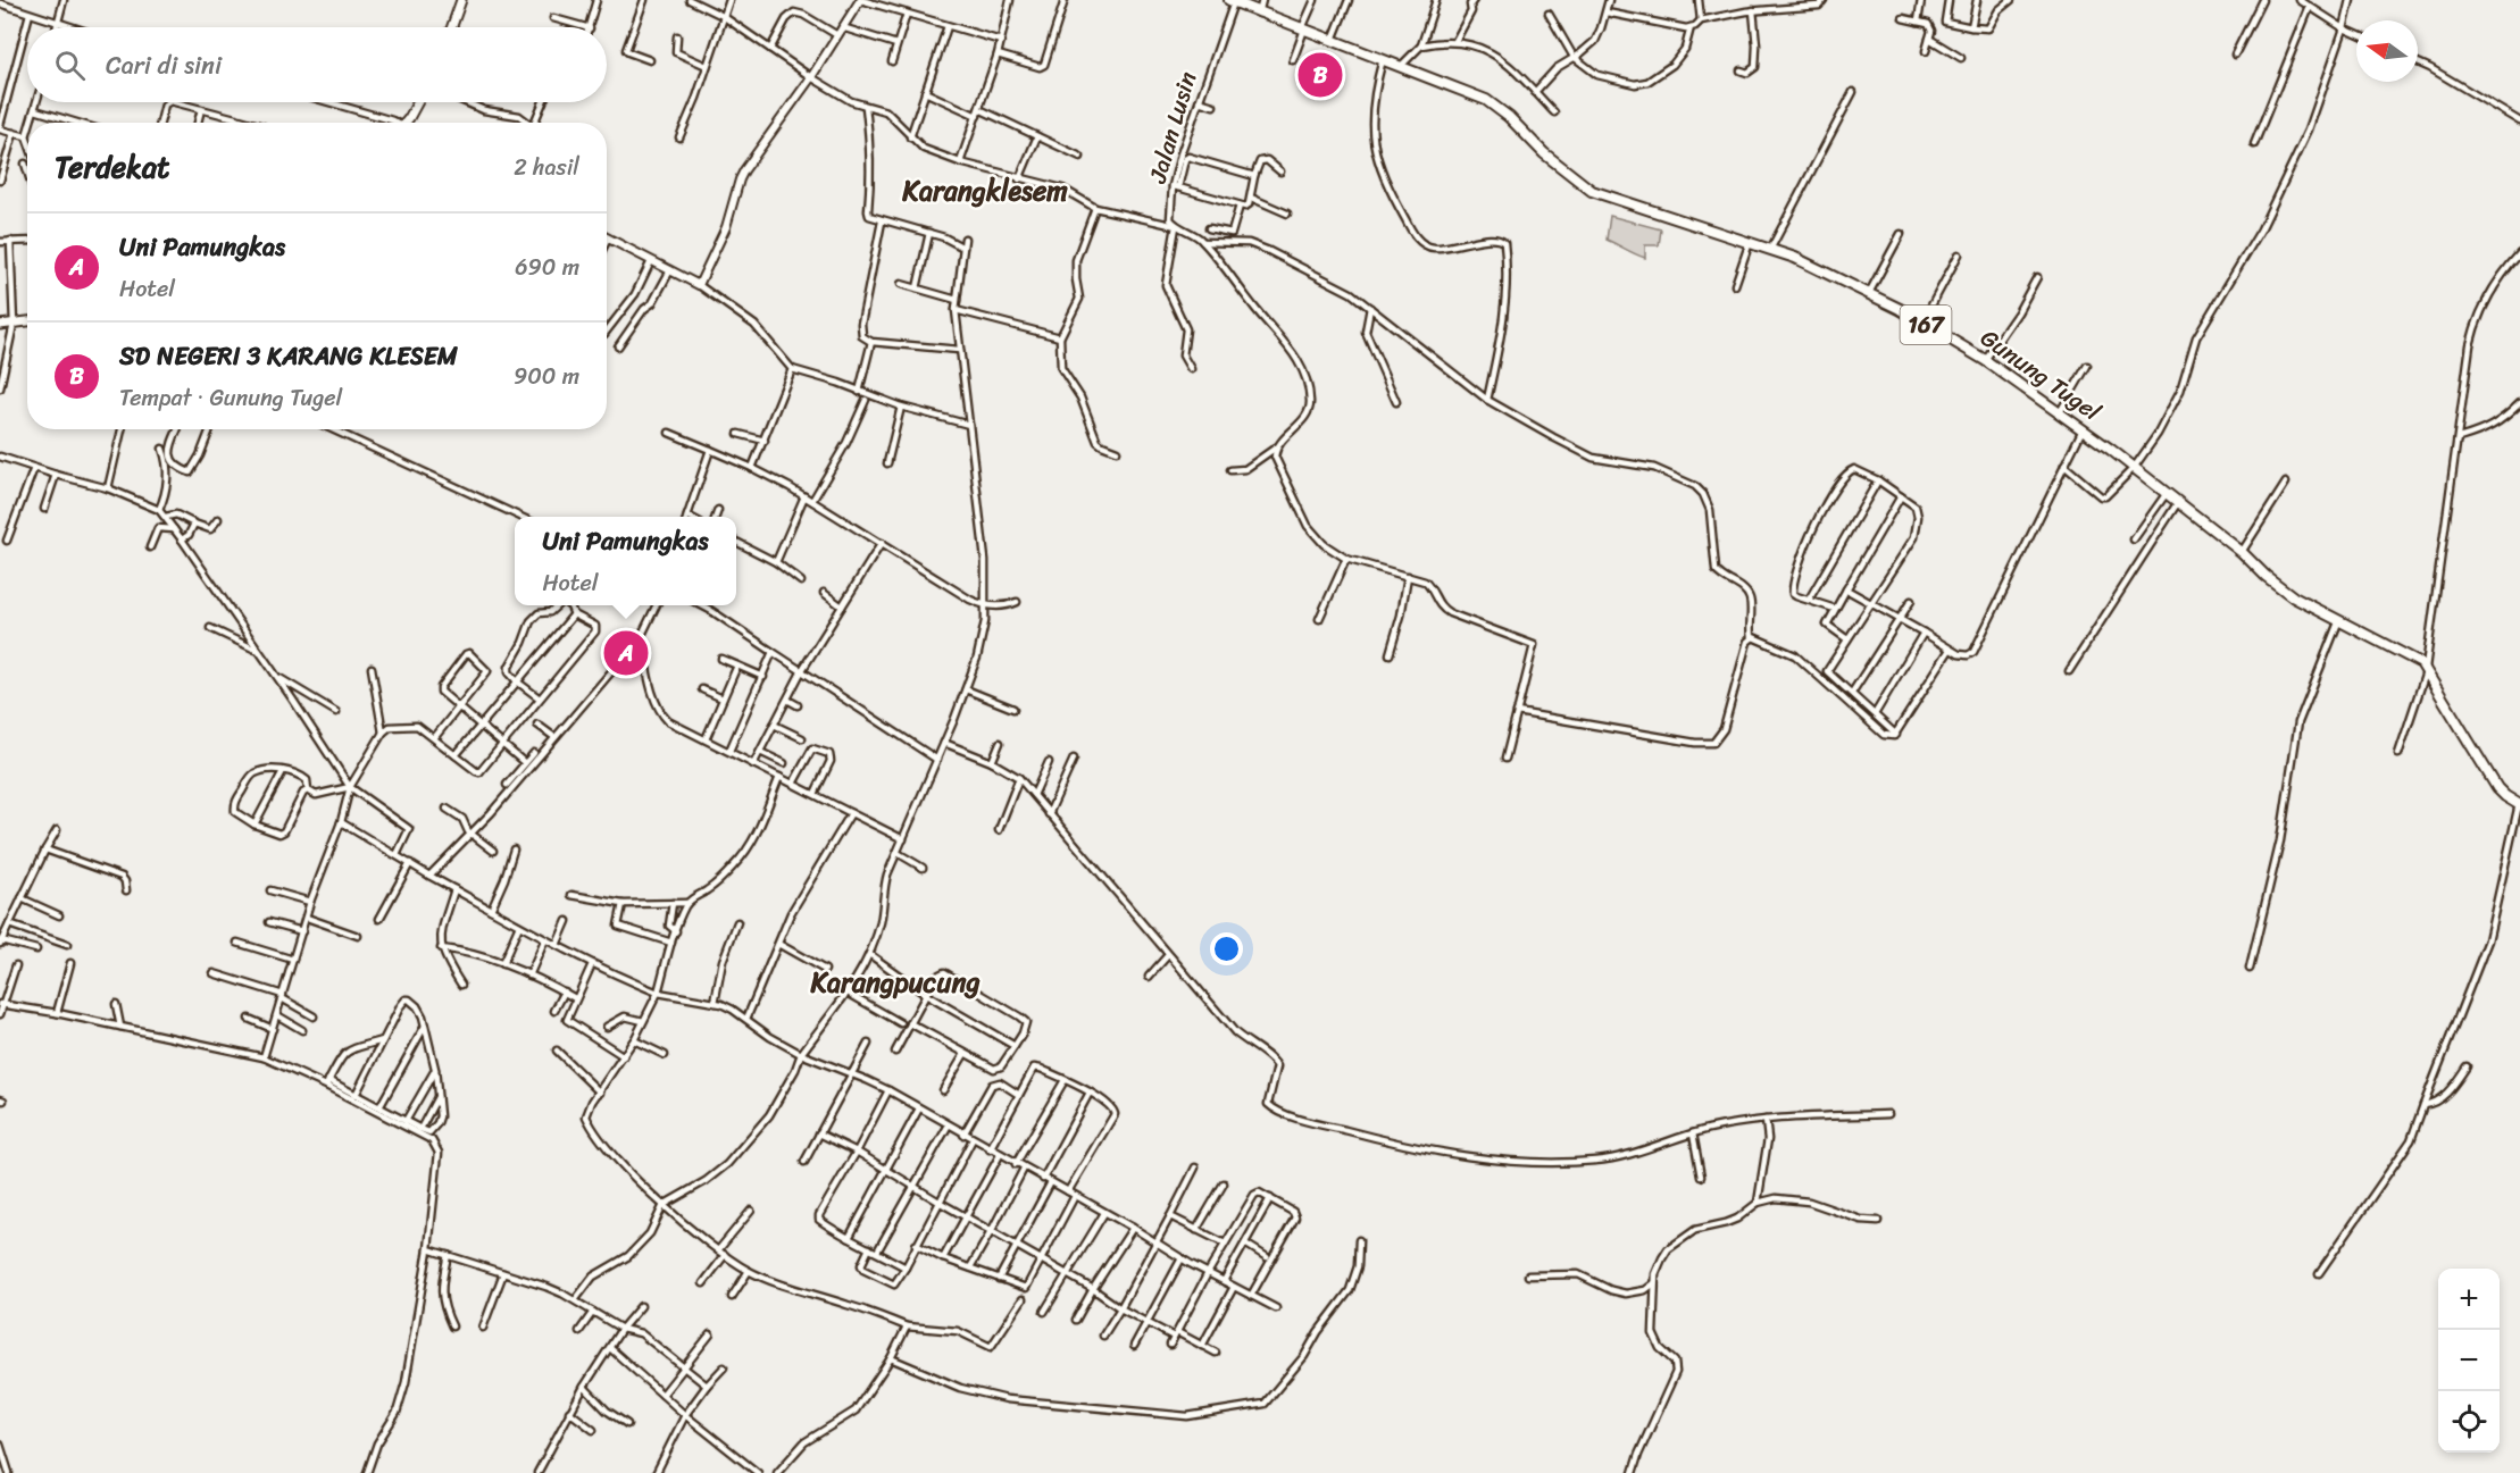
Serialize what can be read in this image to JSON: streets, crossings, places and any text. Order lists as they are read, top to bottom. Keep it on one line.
{"streets":{"main road":["167","Gunung Tugel"],"street":["Jalan Lusin"]},"crossings":[["Jalan Lusin","Gunung Tugel"]],"districts":["Karangklesem","Karangpucung"],"north":"left","page":{"search":"Cari di sini","pins":["B","A"],"heading":["Terdekat","2 hasil"],"list":[{"mark":"A","name":"Uni Pamungkas","note":"Hotel","value":"690 m"},{"mark":"B","name":"SD NEGERI 3 KARANG KLESEM","note":"Tempat · Gunung Tugel","value":"900 m"}],"popup":["Uni Pamungkas","Hotel"],"map_buttons":["+","−"]}}
